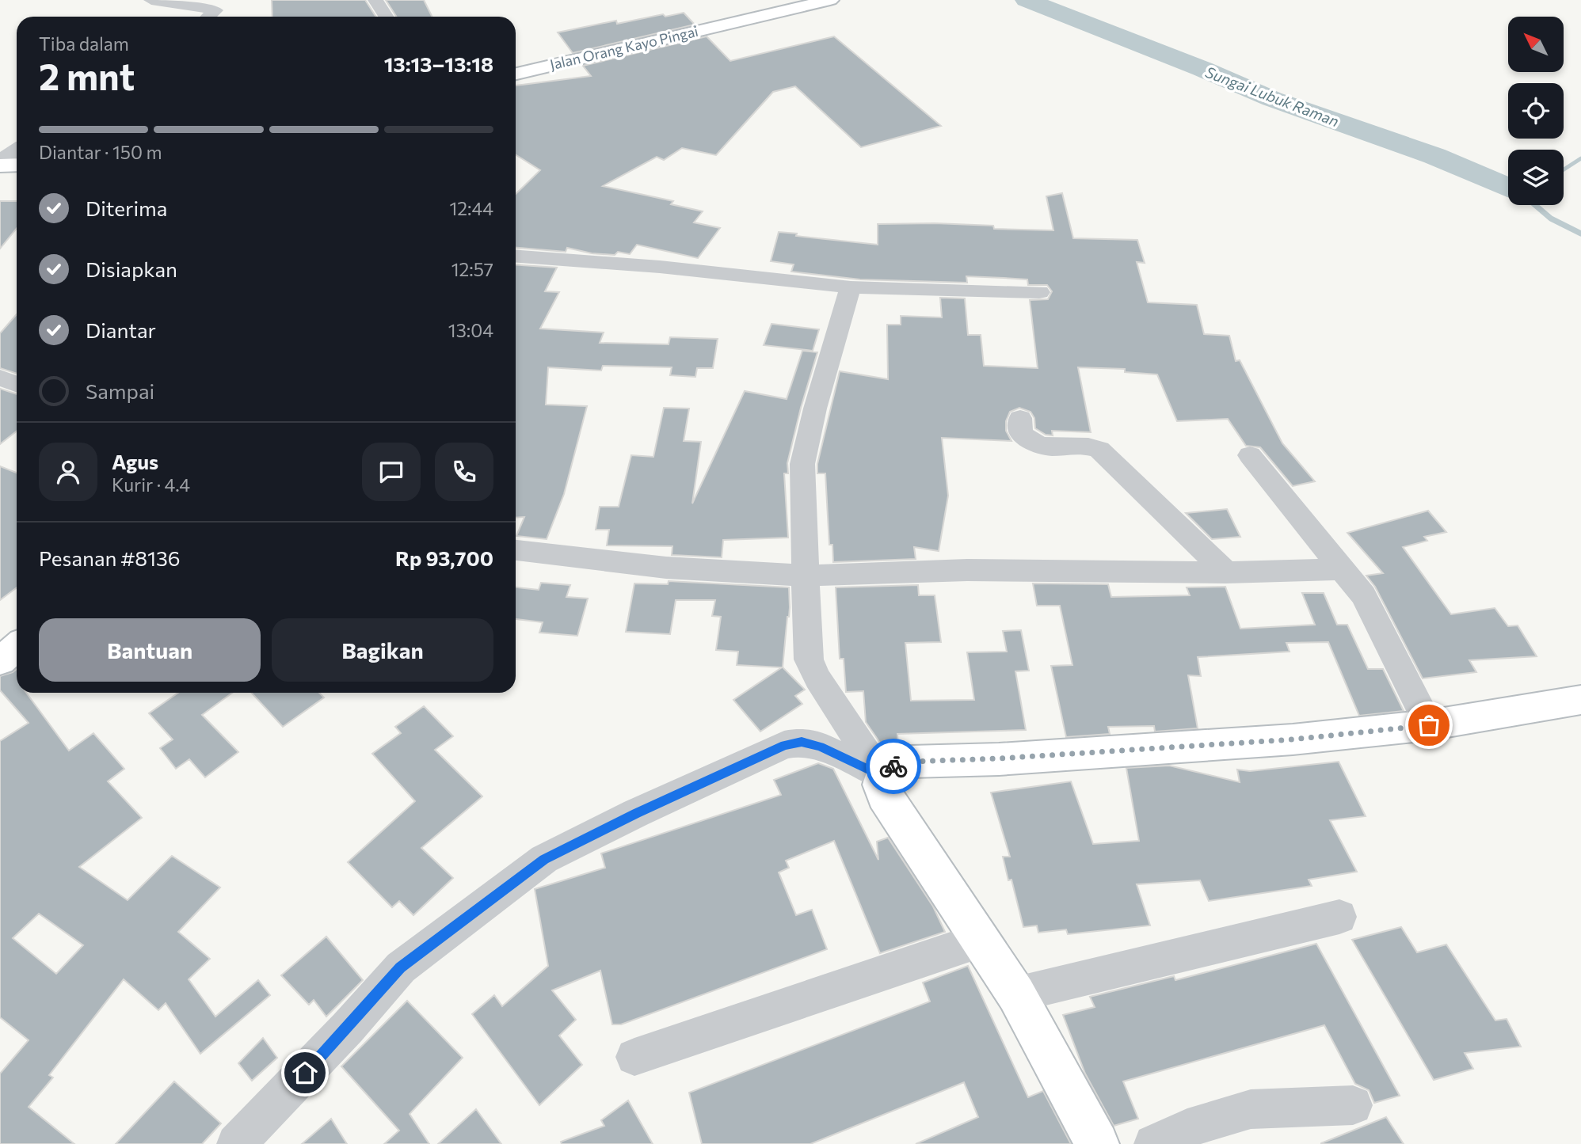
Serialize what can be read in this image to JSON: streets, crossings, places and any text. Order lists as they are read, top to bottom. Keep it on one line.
{"streets":{"main road":["Jalan Orang Kayo Pingai"]},"water":["Sungai Lubuk Raman"],"north":"top left","page":{"heading":["2 mnt","Tiba dalam","13:13–13:18"],"panel":["Agus","Kurir · 4.4","Pesanan #8136","Rp 93,700"],"bar":"Diantar · 150 m","list":[["Diterima","12:44"],["Disiapkan","12:57"],["Diantar","13:04"],"Sampai"],"buttons":["Bantuan","Bagikan"]}}
